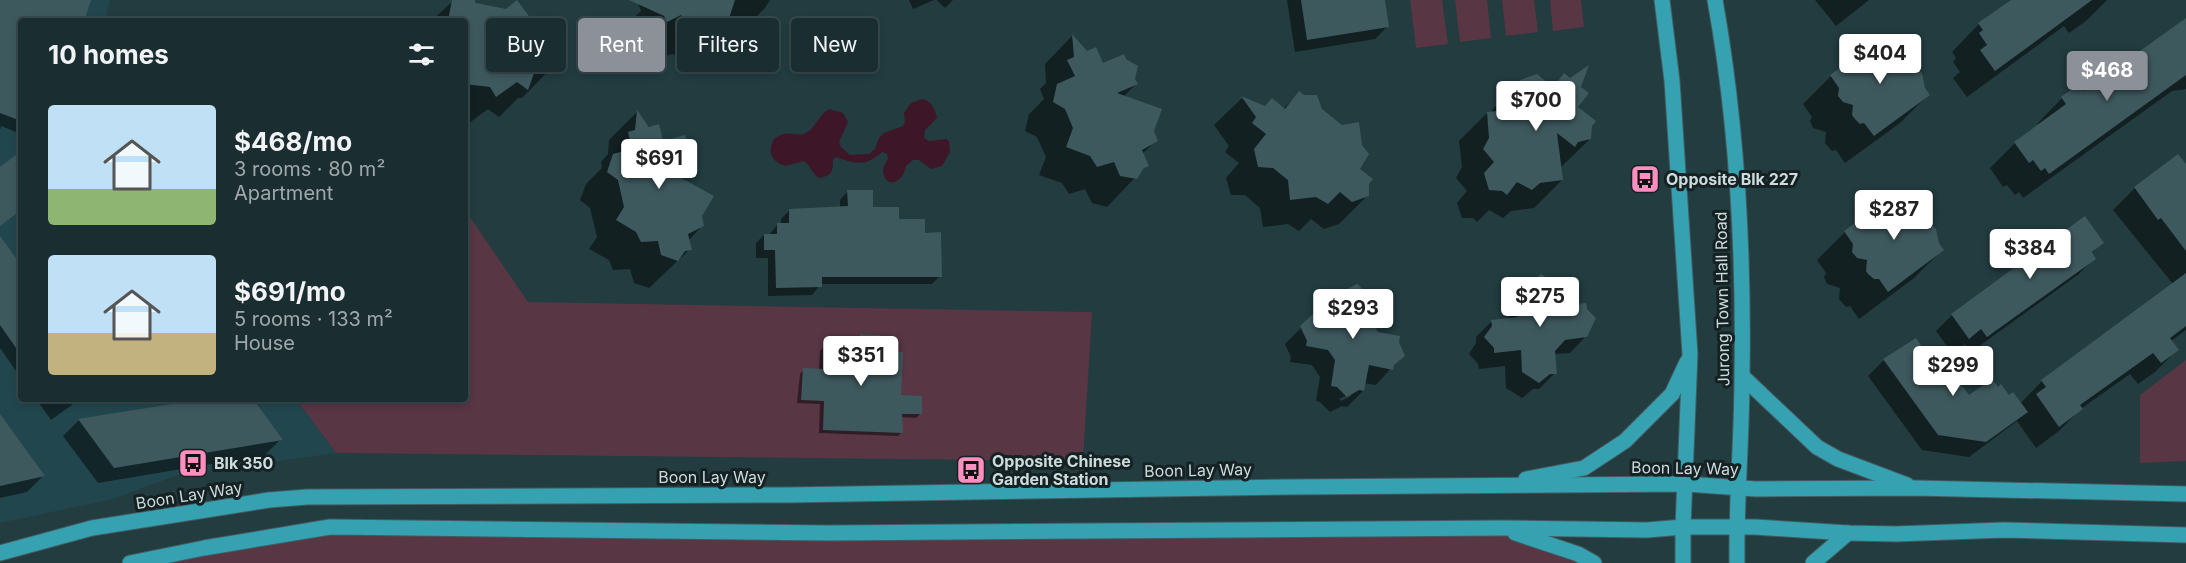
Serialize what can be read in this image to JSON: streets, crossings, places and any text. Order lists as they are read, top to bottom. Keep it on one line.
{"streets":{"main road":["Jurong Town Hall Road","Boon Lay Way"]},"crossings":[["Jurong Town Hall Road","Boon Lay Way"]],"places":{"bus stop":["Opposite Blk 227","Blk 350","Opposite Chinese Garden Station"]},"page":{"chip":["Buy","Rent","Filters","New"],"heading":"10 homes","price":["$404","$468","$700","$691","$287","$384","$275","$293","$351","$299"],"list":[{"name":"$468/mo","note":"3 rooms · 80 m² · Apartment"},{"name":"$691/mo","note":"5 rooms · 133 m² · House"}]}}
